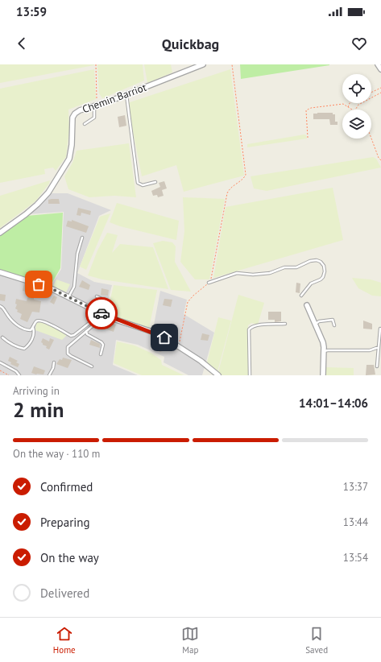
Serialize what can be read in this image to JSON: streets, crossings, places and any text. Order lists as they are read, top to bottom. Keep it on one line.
{"streets":{"street":["Chemin Barriot"]},"page":{"status":"13:59","header":"Quickbag","heading":["2 min","Arriving in","14:01–14:06"],"bar":"On the way · 110 m","list":[["Confirmed","13:37"],["Preparing","13:44"],["On the way","13:54"],"Delivered"],"tabs":["Home","Map","Saved"]}}
